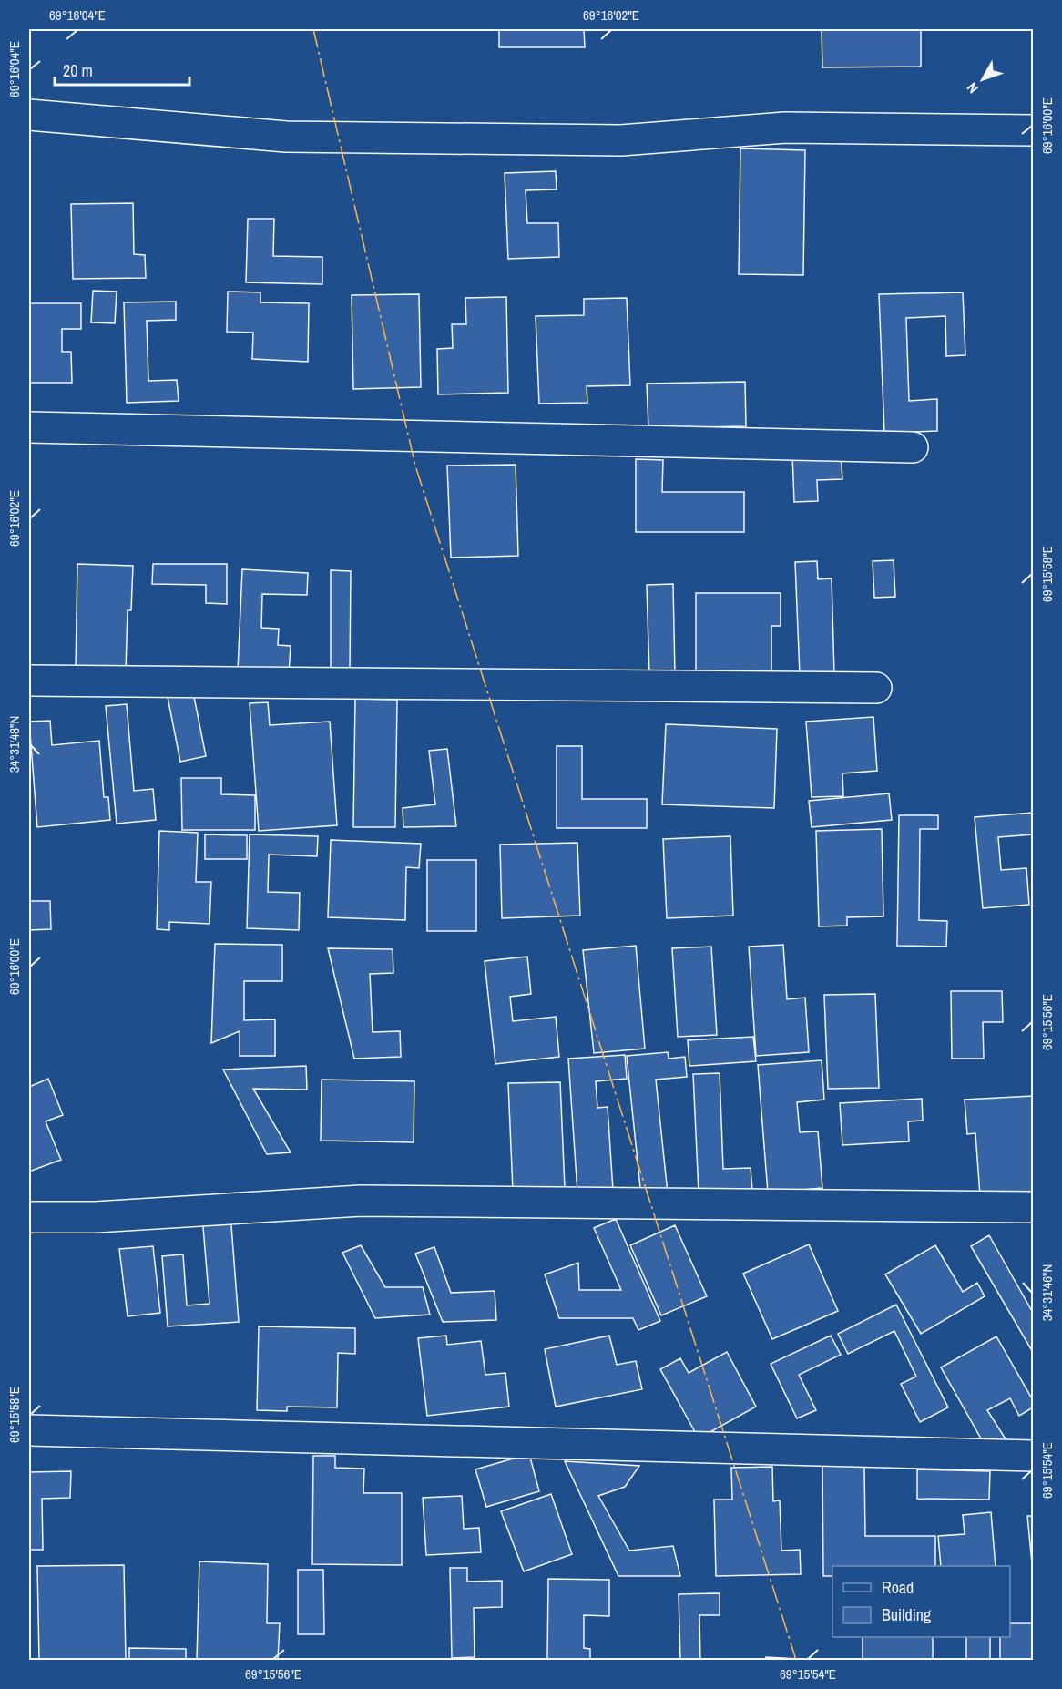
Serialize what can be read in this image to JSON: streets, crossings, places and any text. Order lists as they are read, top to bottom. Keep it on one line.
{"legend":["Road","Building"],"scale_bar":"20 m","north":"bottom left","coordinates":["69°16'04\"E","69°16'02\"E","69°16'00\"E","69°15'58\"E","34°31'48\"N","69°15'56\"E","34°31'46\"N","69°15'54\"E"]}
